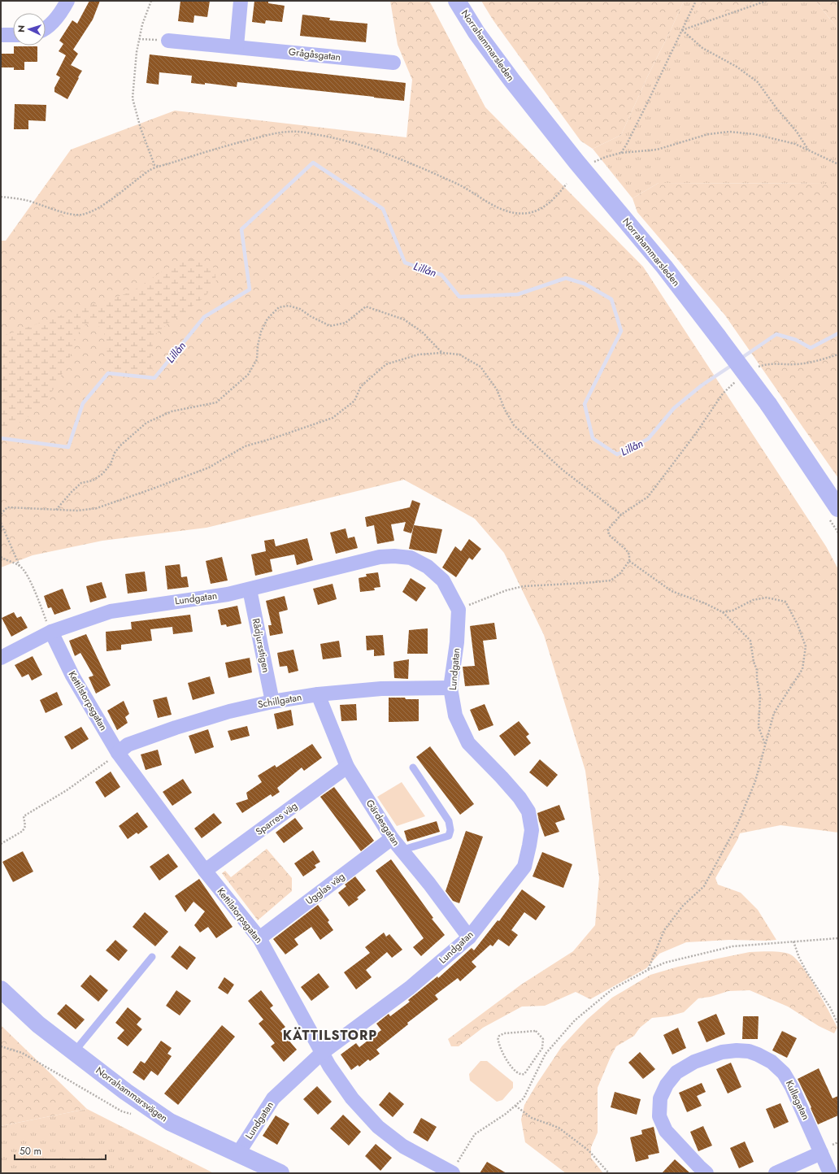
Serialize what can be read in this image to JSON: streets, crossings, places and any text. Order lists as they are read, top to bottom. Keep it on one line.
{"streets":{"street":["Norrahammarsleden","Grågåsgatan","Lundgatan","Rådjursstigen","Kettilstorpsgatan","Schillgatan","Sparres väg","Gärdesgatan","Ugglas väg","Norrahammarsvägen","Kullegatan"]},"crossings":[["Lundgatan","Rådjursstigen"],["Lundgatan","Kettilstorpsgatan"],["Lundgatan","Schillgatan"],["Lundgatan","Gärdesgatan"],["Lundgatan","Norrahammarsvägen"],["Rådjursstigen","Schillgatan"],["Kettilstorpsgatan","Schillgatan"],["Kettilstorpsgatan","Sparres väg"],["Kettilstorpsgatan","Ugglas väg"],["Schillgatan","Gärdesgatan"],["Sparres väg","Gärdesgatan"],["Gärdesgatan","Ugglas väg"]],"districts":["KÄTTILSTORP"],"water":["Lillån"],"scale_bar":"50 m","north":"left"}
